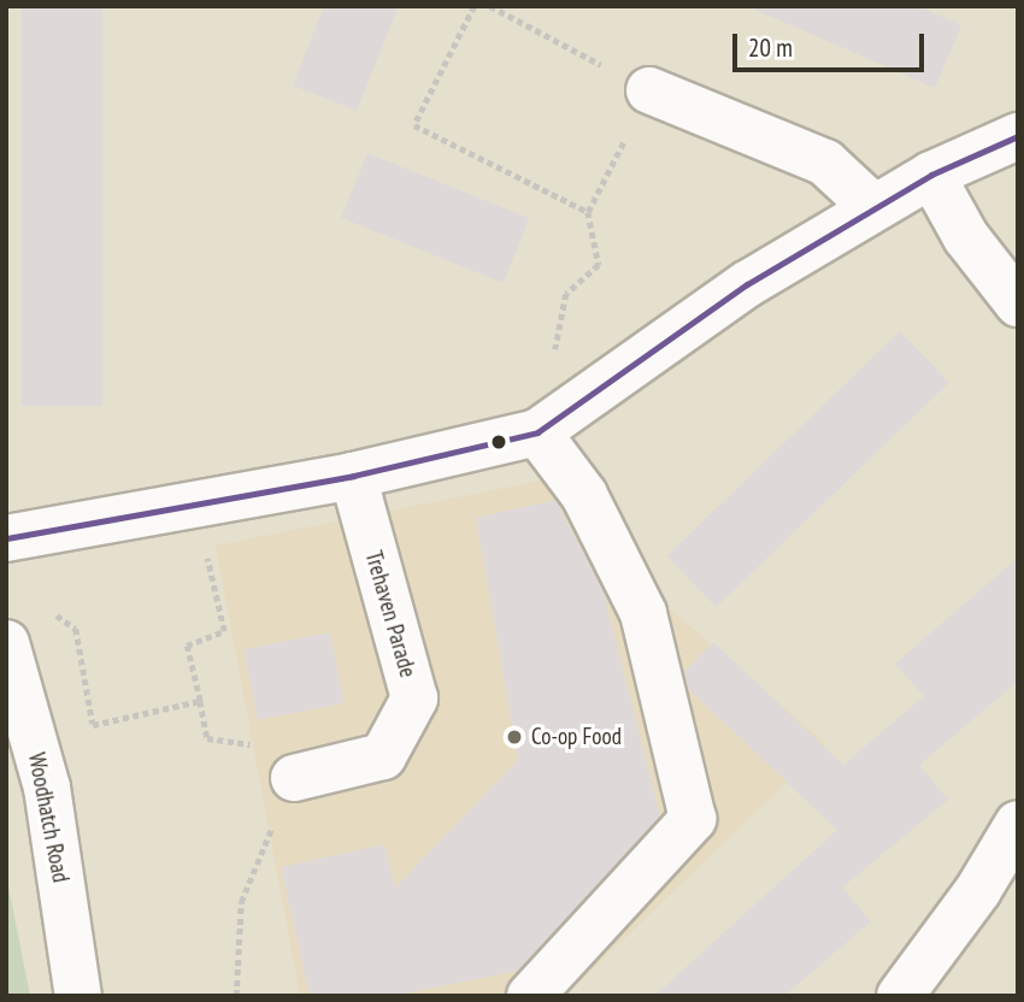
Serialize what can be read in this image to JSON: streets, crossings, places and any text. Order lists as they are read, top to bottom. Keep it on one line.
{"streets":{"street":["Trehaven Parade","Woodhatch Road"]},"places":["Co-op Food"],"scale_bar":"20 m"}
